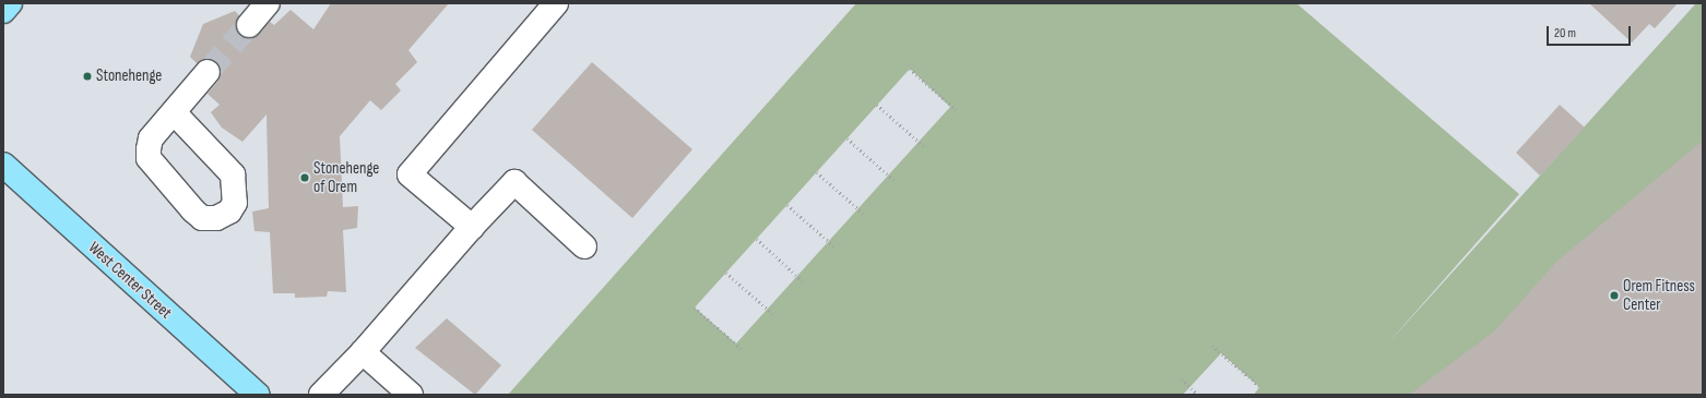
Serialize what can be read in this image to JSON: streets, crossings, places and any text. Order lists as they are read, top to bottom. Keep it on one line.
{"streets":{"main road":["West Center Street"]},"places":["Stonehenge","Stonehenge of Orem","Orem Fitness Center"],"scale_bar":"20 m"}
